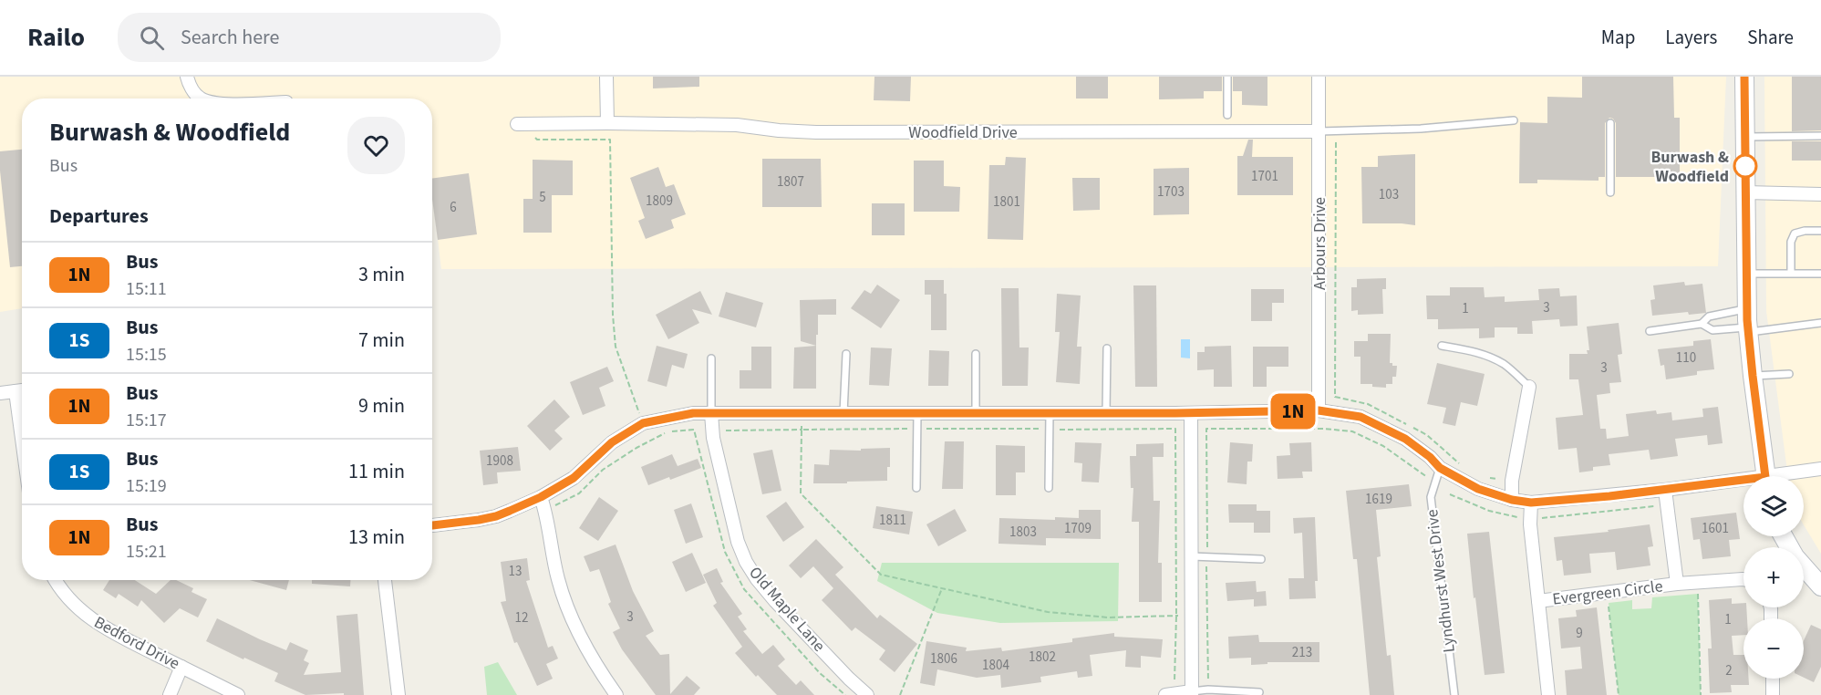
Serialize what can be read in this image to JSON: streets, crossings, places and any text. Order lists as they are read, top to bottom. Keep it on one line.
{"streets":{"street":["Woodfield Drive","Arbours Drive","Evergreen Circle","Old Maple Lane","Bedford Drive"],"lane":["Lyndhurst West Drive"]},"crossings":[["Woodfield Drive","Arbours Drive"]],"places":["Burwash & Woodfield"],"lines":["bus line 1N"],"house_numbers":["1701","1807","1703","103","5","1809","1801","6","3","1","110","3","1908","1619","1811","1709","1601","1803","13","3","12","1","9","213","1802","1806","1804","2"],"page":{"header":"Railo","search":"Search here","nav":["Map","Layers","Share"],"on_map":"1N","heading":[["Burwash & Woodfield","Bus"],"Departures"],"list":[{"mark":"1N","name":"Bus","note":"15:11","value":"3 min"},{"mark":"1S","name":"Bus","note":"15:15","value":"7 min"},{"mark":"1N","name":"Bus","note":"15:17","value":"9 min"},{"mark":"1S","name":"Bus","note":"15:19","value":"11 min"},{"mark":"1N","name":"Bus","note":"15:21","value":"13 min"}],"map_buttons":["+","−"]}}
